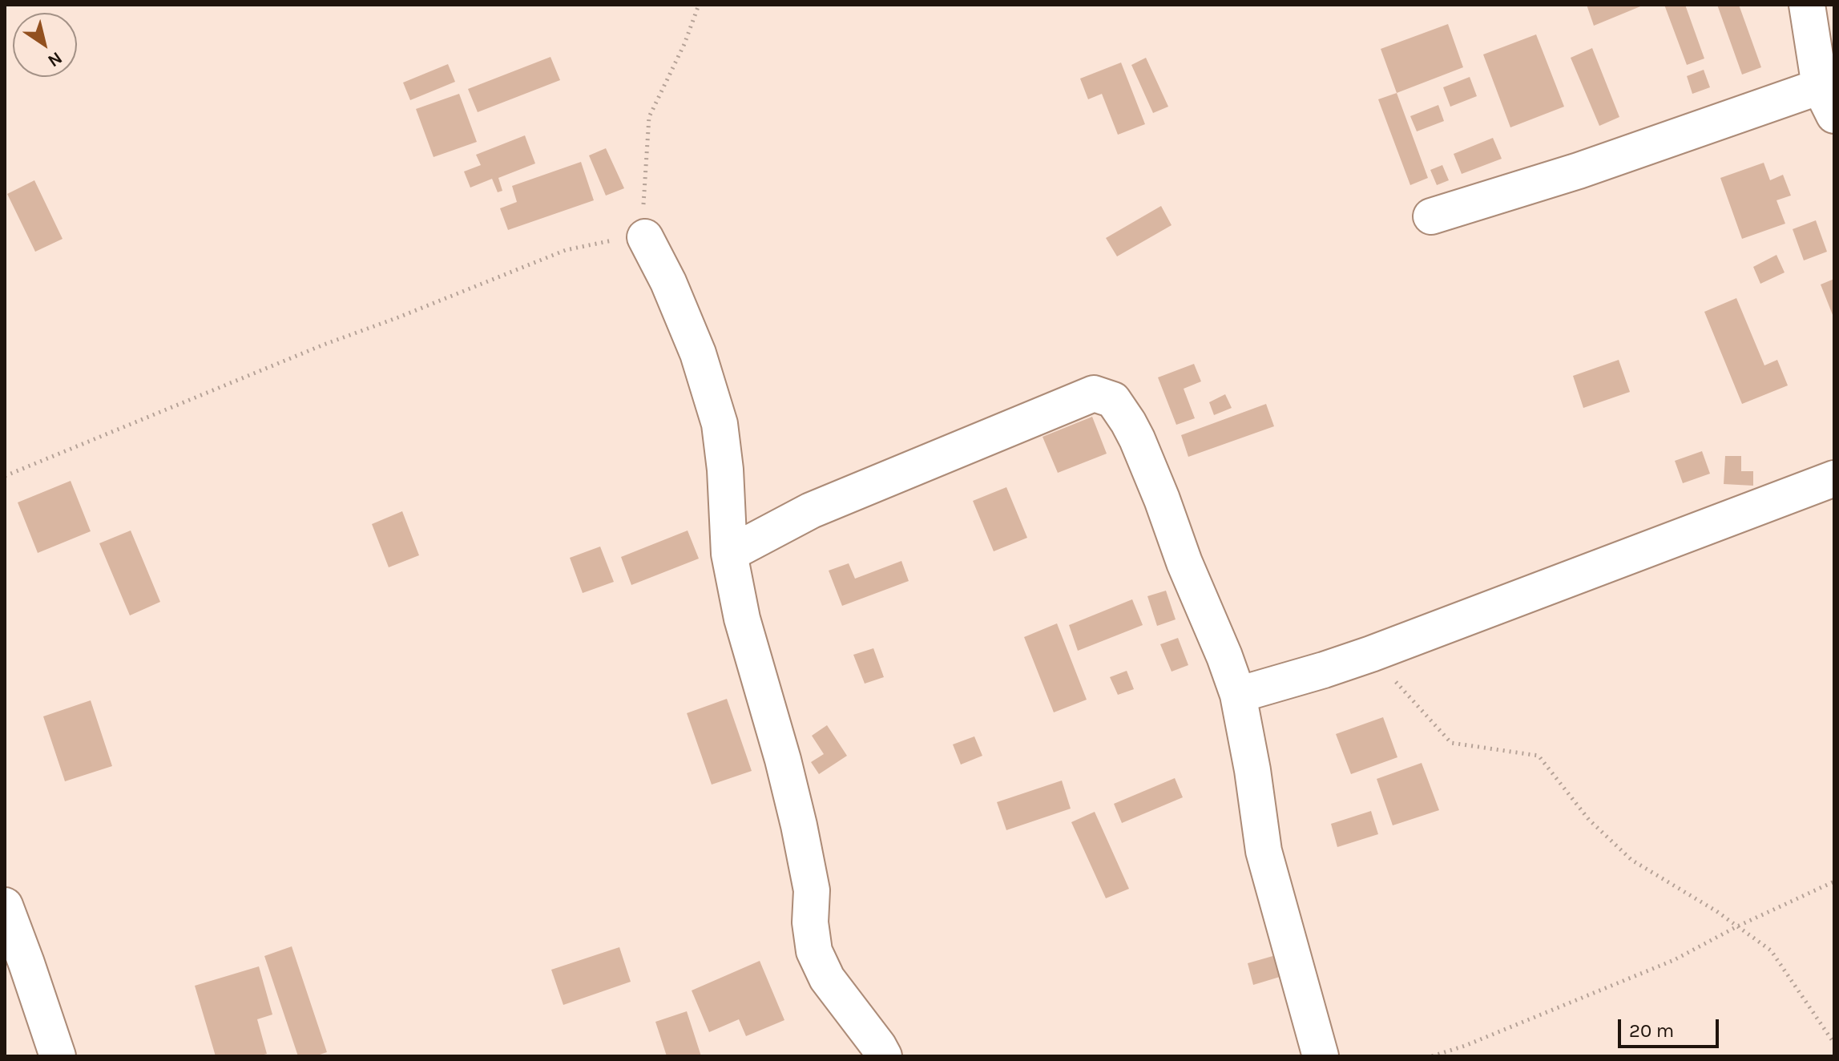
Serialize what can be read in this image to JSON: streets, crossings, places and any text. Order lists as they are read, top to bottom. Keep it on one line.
{"scale_bar":"20 m","north":"bottom right"}
